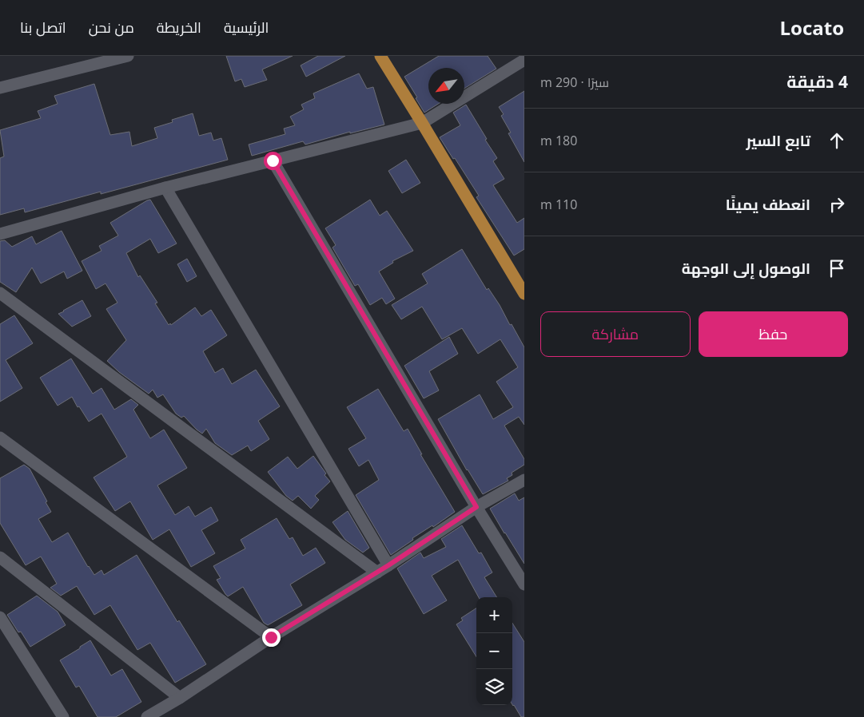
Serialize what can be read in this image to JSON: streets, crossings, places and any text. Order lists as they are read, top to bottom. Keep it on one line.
{"north":"bottom left","page":{"header":"Locato","nav":["الرئيسية","الخريطة","من نحن","اتصل بنا"],"heading":["4 دقيقة","سيرًا · 290 m"],"list":[["تابع السير","180 m"],["انعطف يمينًا","110 m"],"الوصول إلى الوجهة"],"buttons":["حفظ","مشاركة"],"map_buttons":["+","−"]}}
